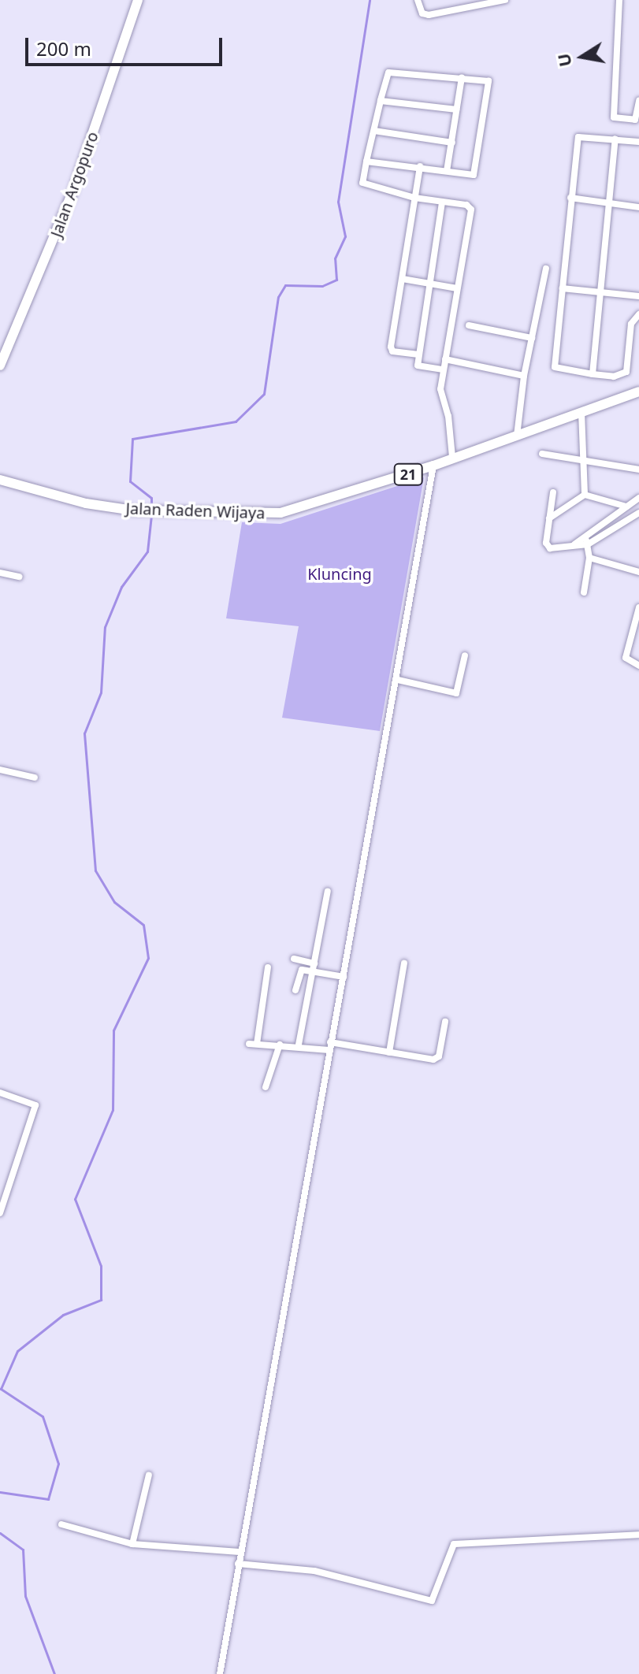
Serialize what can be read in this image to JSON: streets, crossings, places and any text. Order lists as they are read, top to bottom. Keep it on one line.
{"streets":{"highway":["Jalan Argopuro","21","Jalan Raden Wijaya"]},"parks":["Kluncing"],"scale_bar":"200 m","north":"left"}
